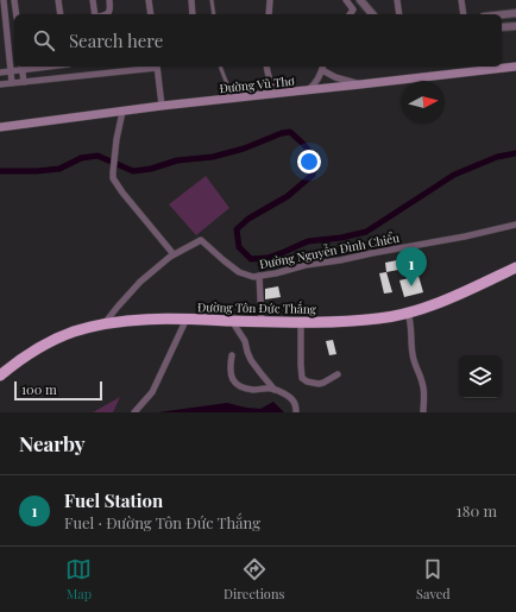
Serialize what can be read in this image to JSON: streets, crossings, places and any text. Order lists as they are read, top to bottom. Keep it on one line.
{"streets":{"highway":["Đường Tôn Đức Thắng"],"main road":["Đường Vũ Thơ"],"street":["Đường Nguyễn Đình Chiểu"]},"crossings":[["Đường Nguyễn Đình Chiểu","Đường Tôn Đức Thắng"]],"scale_bar":"100 m","north":"right","page":{"search":"Search here","pins":"1","scale":"100 m","heading":"Nearby","list":[{"mark":"1","name":"Fuel Station","note":"Fuel · Đường Tôn Đức Thắng","value":"180 m"}],"nav":["Map","Directions","Saved"]}}
